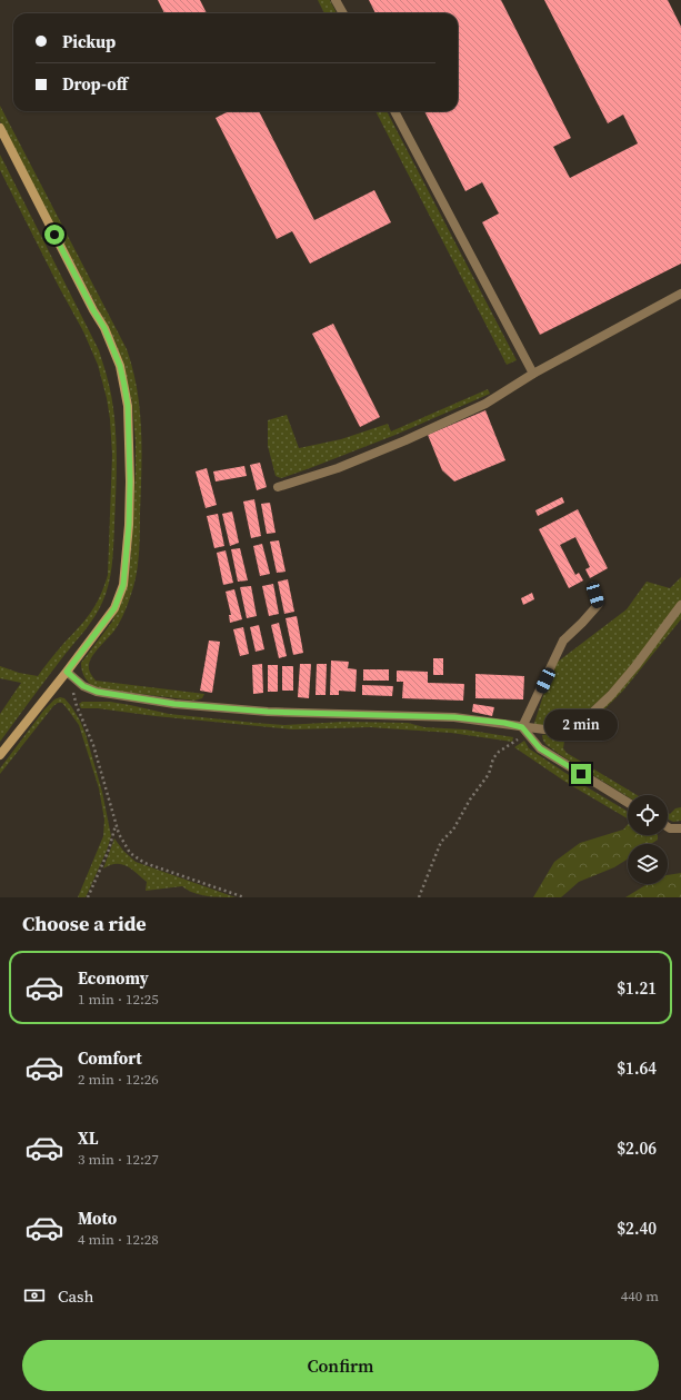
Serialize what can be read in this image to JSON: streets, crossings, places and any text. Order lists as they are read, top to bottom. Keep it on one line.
{"page":{"banner":["Pickup","Drop-off"],"bubble":"2 min","heading":"Choose a ride","list":[{"name":"Economy","note":"1 min · 12:25","value":"$1.21"},{"name":"Comfort","note":"2 min · 12:26","value":"$1.64"},{"name":"XL","note":"3 min · 12:27","value":"$2.06"},{"name":"Moto","note":"4 min · 12:28","value":"$2.40"}],"pay":["Cash","440 m"],"buttons":"Confirm"}}
